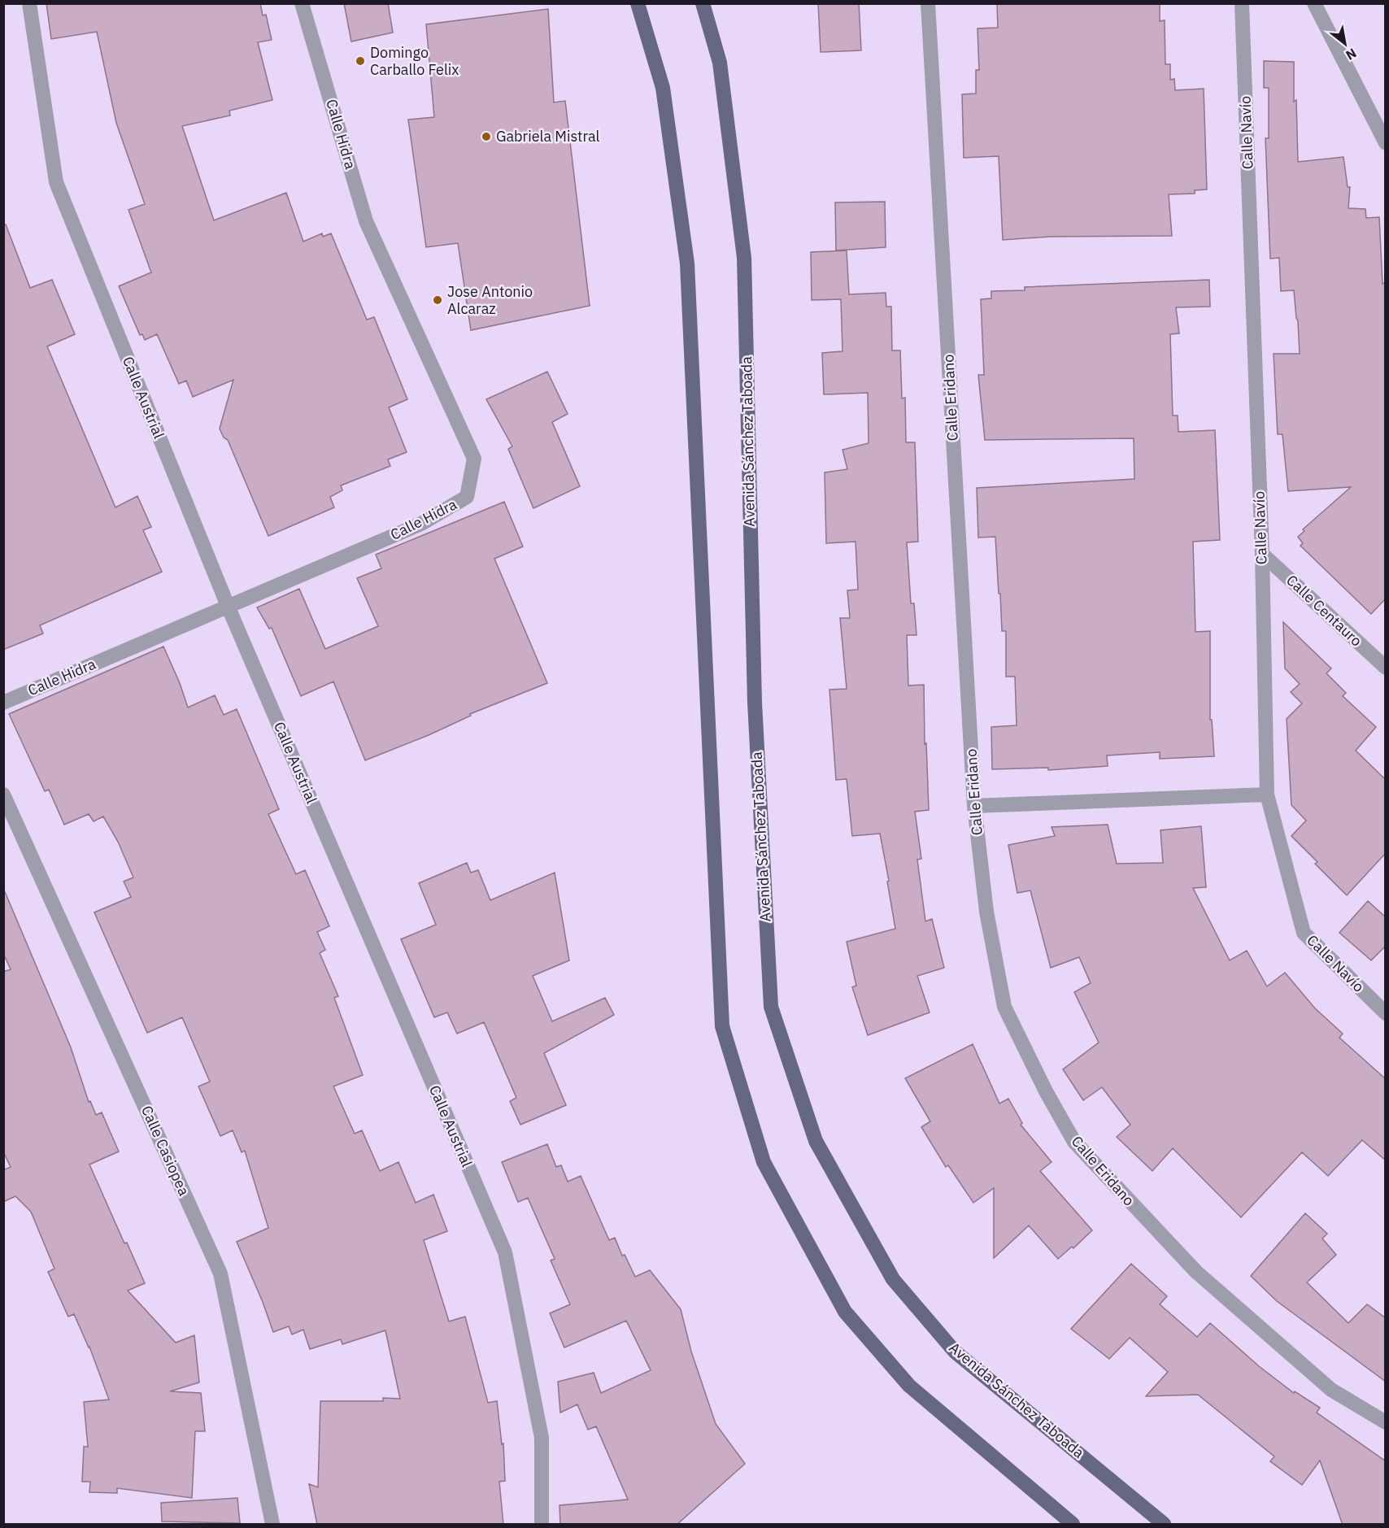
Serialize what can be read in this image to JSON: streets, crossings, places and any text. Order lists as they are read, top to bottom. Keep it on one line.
{"streets":{"main road":["Avenida Sánchez Taboada"],"street":["Calle Navío","Calle Hidra","Calle Austrial","Calle Eridano","Calle Centauro","Calle Casiopea"]},"crossings":[["Calle Navío","Calle Centauro"],["Calle Hidra","Calle Austrial"]],"places":["Domingo Carballo Felix","Gabriela Mistral","Jose Antonio Alcaraz"],"north":"bottom right"}
